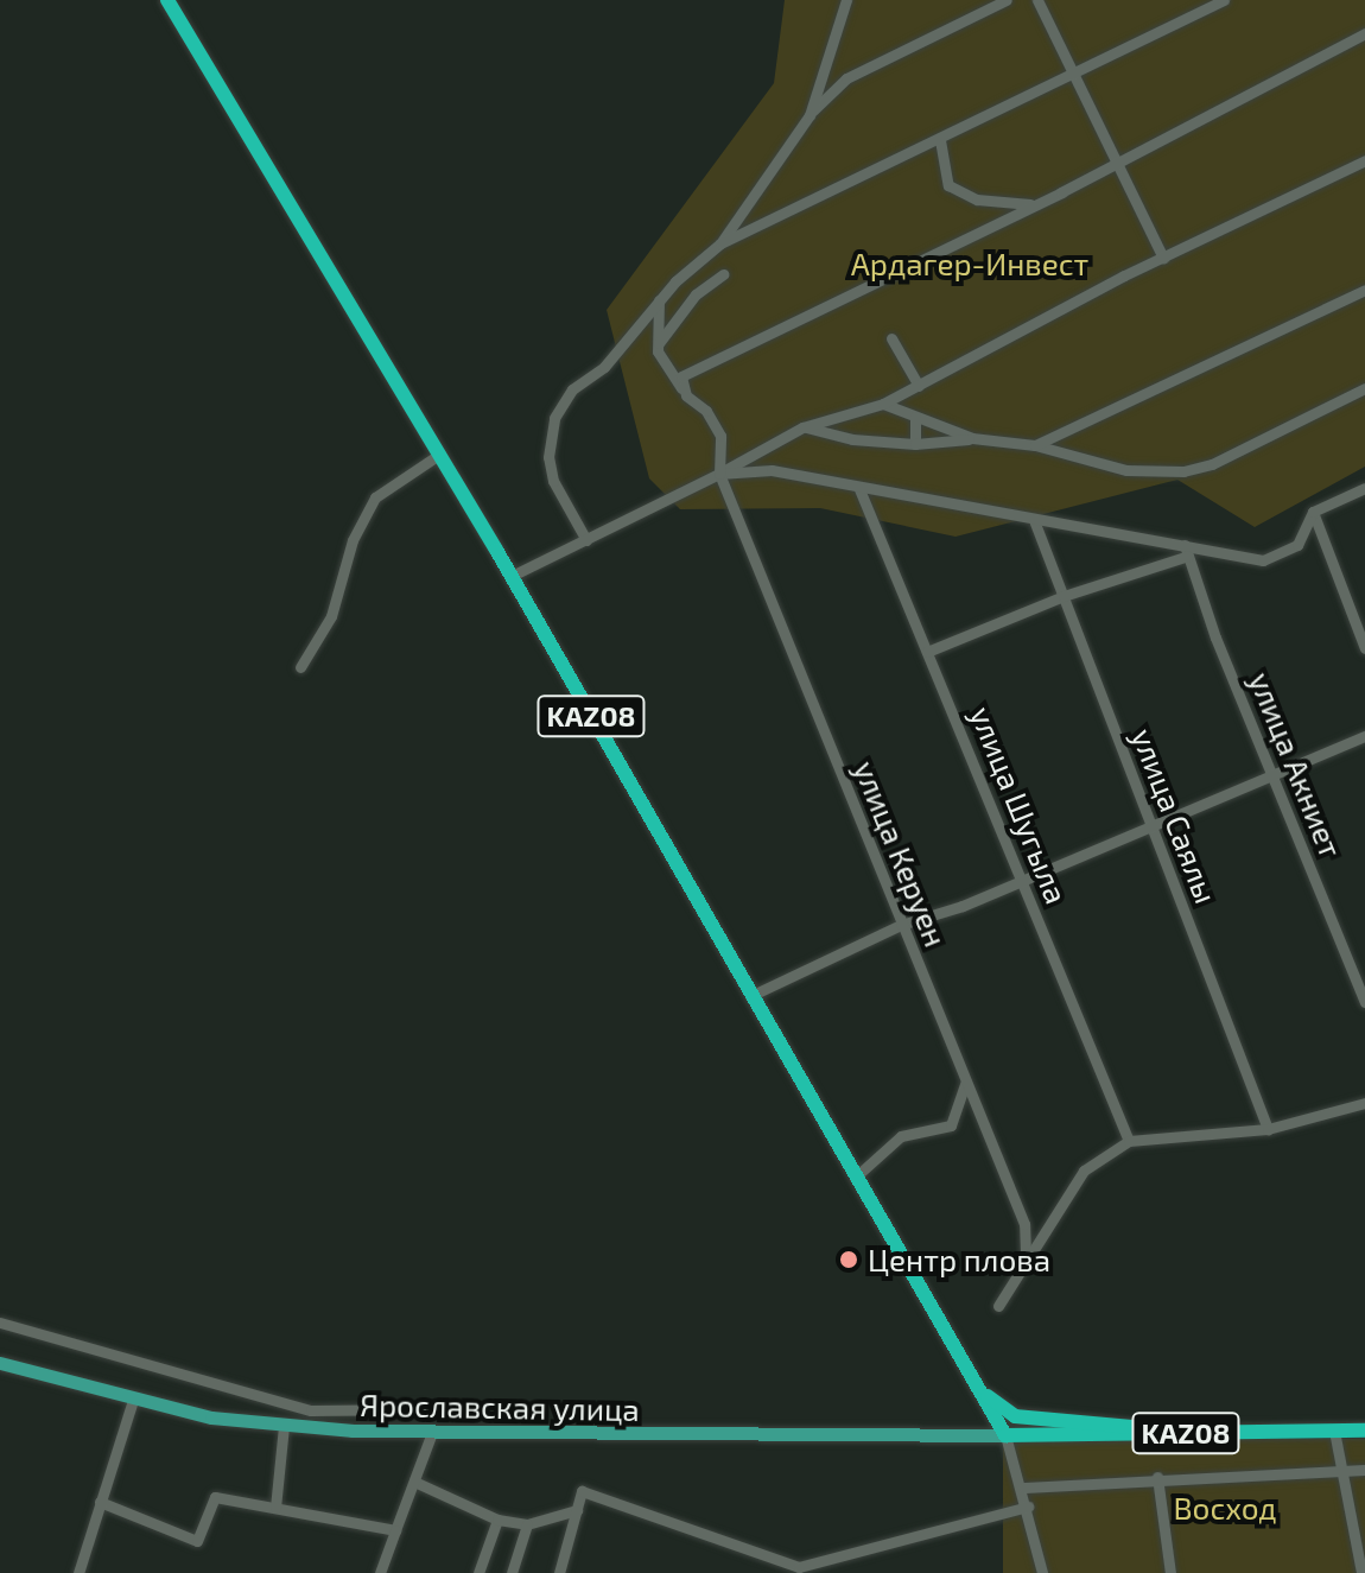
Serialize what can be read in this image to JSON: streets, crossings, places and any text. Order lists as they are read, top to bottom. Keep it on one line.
{"streets":{"highway":["KAZ08"],"main road":["Ярославская улица"],"street":["улица Акниет","улица Шугыла","улица Саялы","улица Керуен"]},"crossings":[["KAZ08","Ярославская улица"]],"parks":["Ардагер-Инвест","Восход"],"places":["Центр плова"]}
